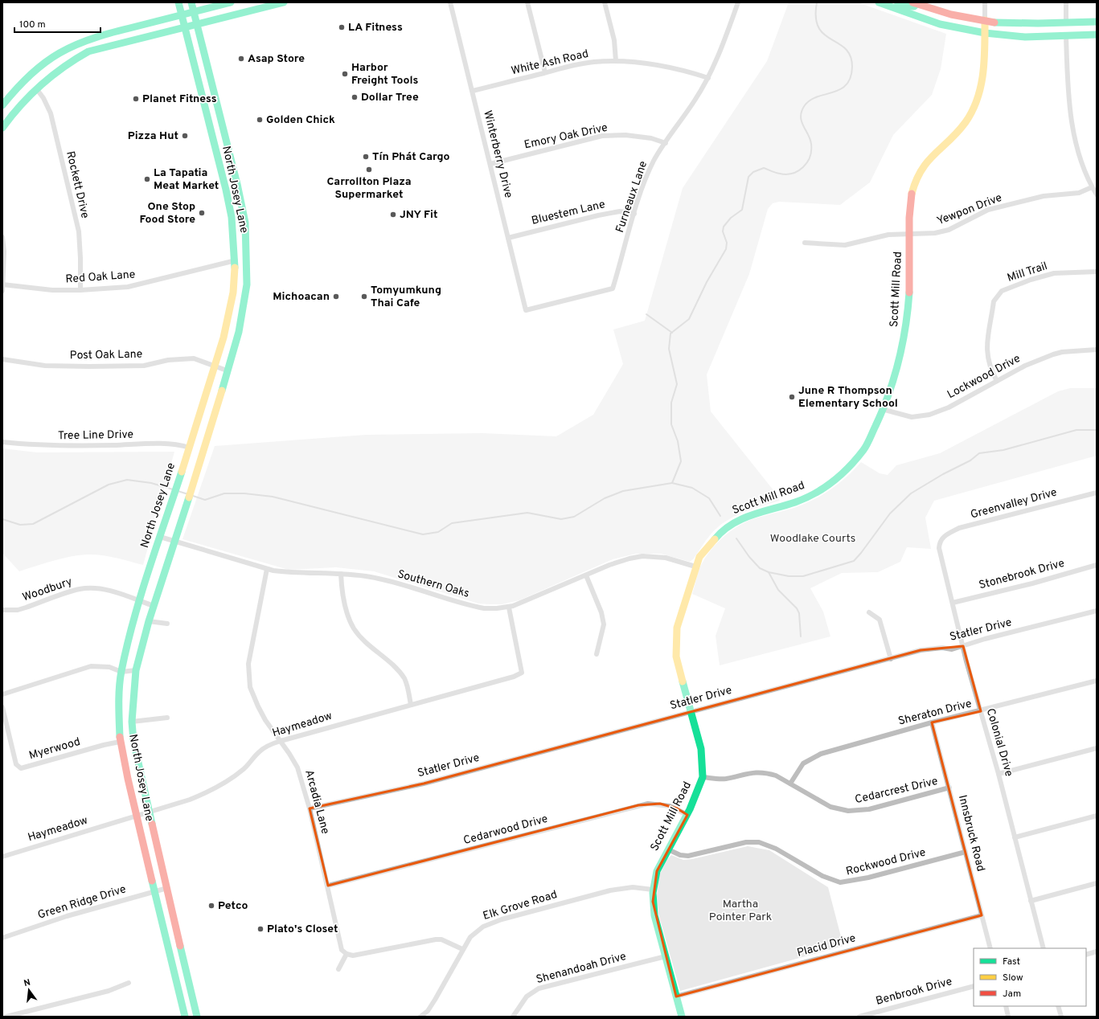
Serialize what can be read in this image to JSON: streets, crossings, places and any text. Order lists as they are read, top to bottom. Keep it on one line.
{"streets":{"main road":["North Josey Lane","Scott Mill Road"],"street":["White Ash Road","Emory Oak Drive","Winterberry Drive","Rockett Drive","Furneaux Lane","Yewpon Drive","Bluestem Lane","Mill Trail","Red Oak Lane","Post Oak Lane","Lockwood Drive","Tree Line Drive","Greenvalley Drive","Stonebrook Drive","Southern Oaks","Woodbury","Statler Drive","Sheraton Drive","Haymeadow","Colonial Drive","Myerwood","Cedarcrest Drive","Arcadia Lane","Cedarwood Drive","Innsbruck Road","Rockwood Drive","Green Ridge Drive","Elk Grove Road","Placid Drive","Shenandoah Drive","Benbrook Drive"]},"crossings":[["White Ash Road","Winterberry Drive"],["White Ash Road","Furneaux Lane"],["Emory Oak Drive","Winterberry Drive"],["Emory Oak Drive","Furneaux Lane"],["Winterberry Drive","Furneaux Lane"],["Winterberry Drive","Bluestem Lane"],["Rockett Drive","Red Oak Lane"],["North Josey Lane","Red Oak Lane"],["North Josey Lane","Post Oak Lane"],["North Josey Lane","Tree Line Drive"],["North Josey Lane","Southern Oaks"],["North Josey Lane","Woodbury"],["North Josey Lane","Haymeadow"],["North Josey Lane","Myerwood"],["North Josey Lane","Green Ridge Drive"],["Furneaux Lane","Bluestem Lane"],["Yewpon Drive","Scott Mill Road"],["Mill Trail","Lockwood Drive"],["Scott Mill Road","Lockwood Drive"],["Scott Mill Road","Southern Oaks"],["Scott Mill Road","Statler Drive"],["Scott Mill Road","Cedarcrest Drive"],["Scott Mill Road","Cedarwood Drive"],["Scott Mill Road","Rockwood Drive"],["Scott Mill Road","Elk Grove Road"],["Scott Mill Road","Placid Drive"],["Scott Mill Road","Shenandoah Drive"],["Greenvalley Drive","Colonial Drive"],["Stonebrook Drive","Colonial Drive"],["Southern Oaks","Haymeadow"],["Southern Oaks","Arcadia Lane"],["Statler Drive","Colonial Drive"],["Statler Drive","Arcadia Lane"],["Sheraton Drive","Colonial Drive"],["Sheraton Drive","Cedarcrest Drive"],["Sheraton Drive","Innsbruck Road"],["Haymeadow","Arcadia Lane"],["Cedarcrest Drive","Innsbruck Road"],["Arcadia Lane","Cedarwood Drive"],["Innsbruck Road","Rockwood Drive"],["Innsbruck Road","Placid Drive"]],"parks":["Woodlake Courts","Martha Pointer Park"],"places":["LA Fitness","Asap Store","Harbor Freight Tools","Dollar Tree","Planet Fitness","Golden Chick","Pizza Hut","Tín Phát Cargo","Carrollton Plaza Supermarket","La Tapatia Meat Market","One Stop Food Store","JNY Fit","Michoacan","Tomyumkung Thai Cafe","June R Thompson Elementary School","Petco","Plato's Closet"],"legend":["Fast","Slow","Jam"],"scale_bar":"100 m","north":"top"}
